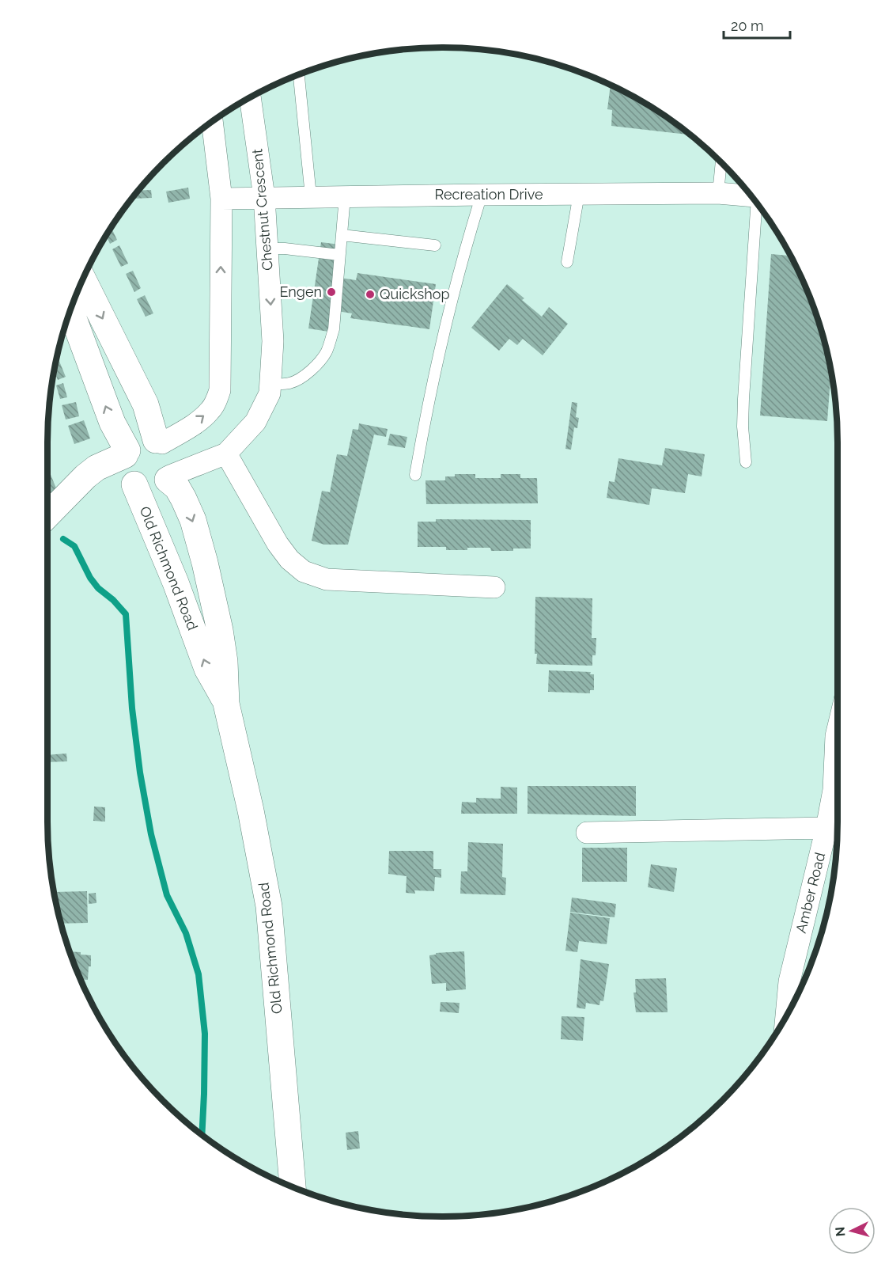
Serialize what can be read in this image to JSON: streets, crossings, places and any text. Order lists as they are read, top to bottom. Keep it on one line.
{"streets":{"street":["Recreation Drive","Chestnut Crescent","Old Richmond Road","Amber Road"]},"crossings":[["Recreation Drive","Chestnut Crescent"],["Chestnut Crescent","Old Richmond Road"]],"places":["Engen","Quickshop"],"scale_bar":"20 m","north":"left"}
